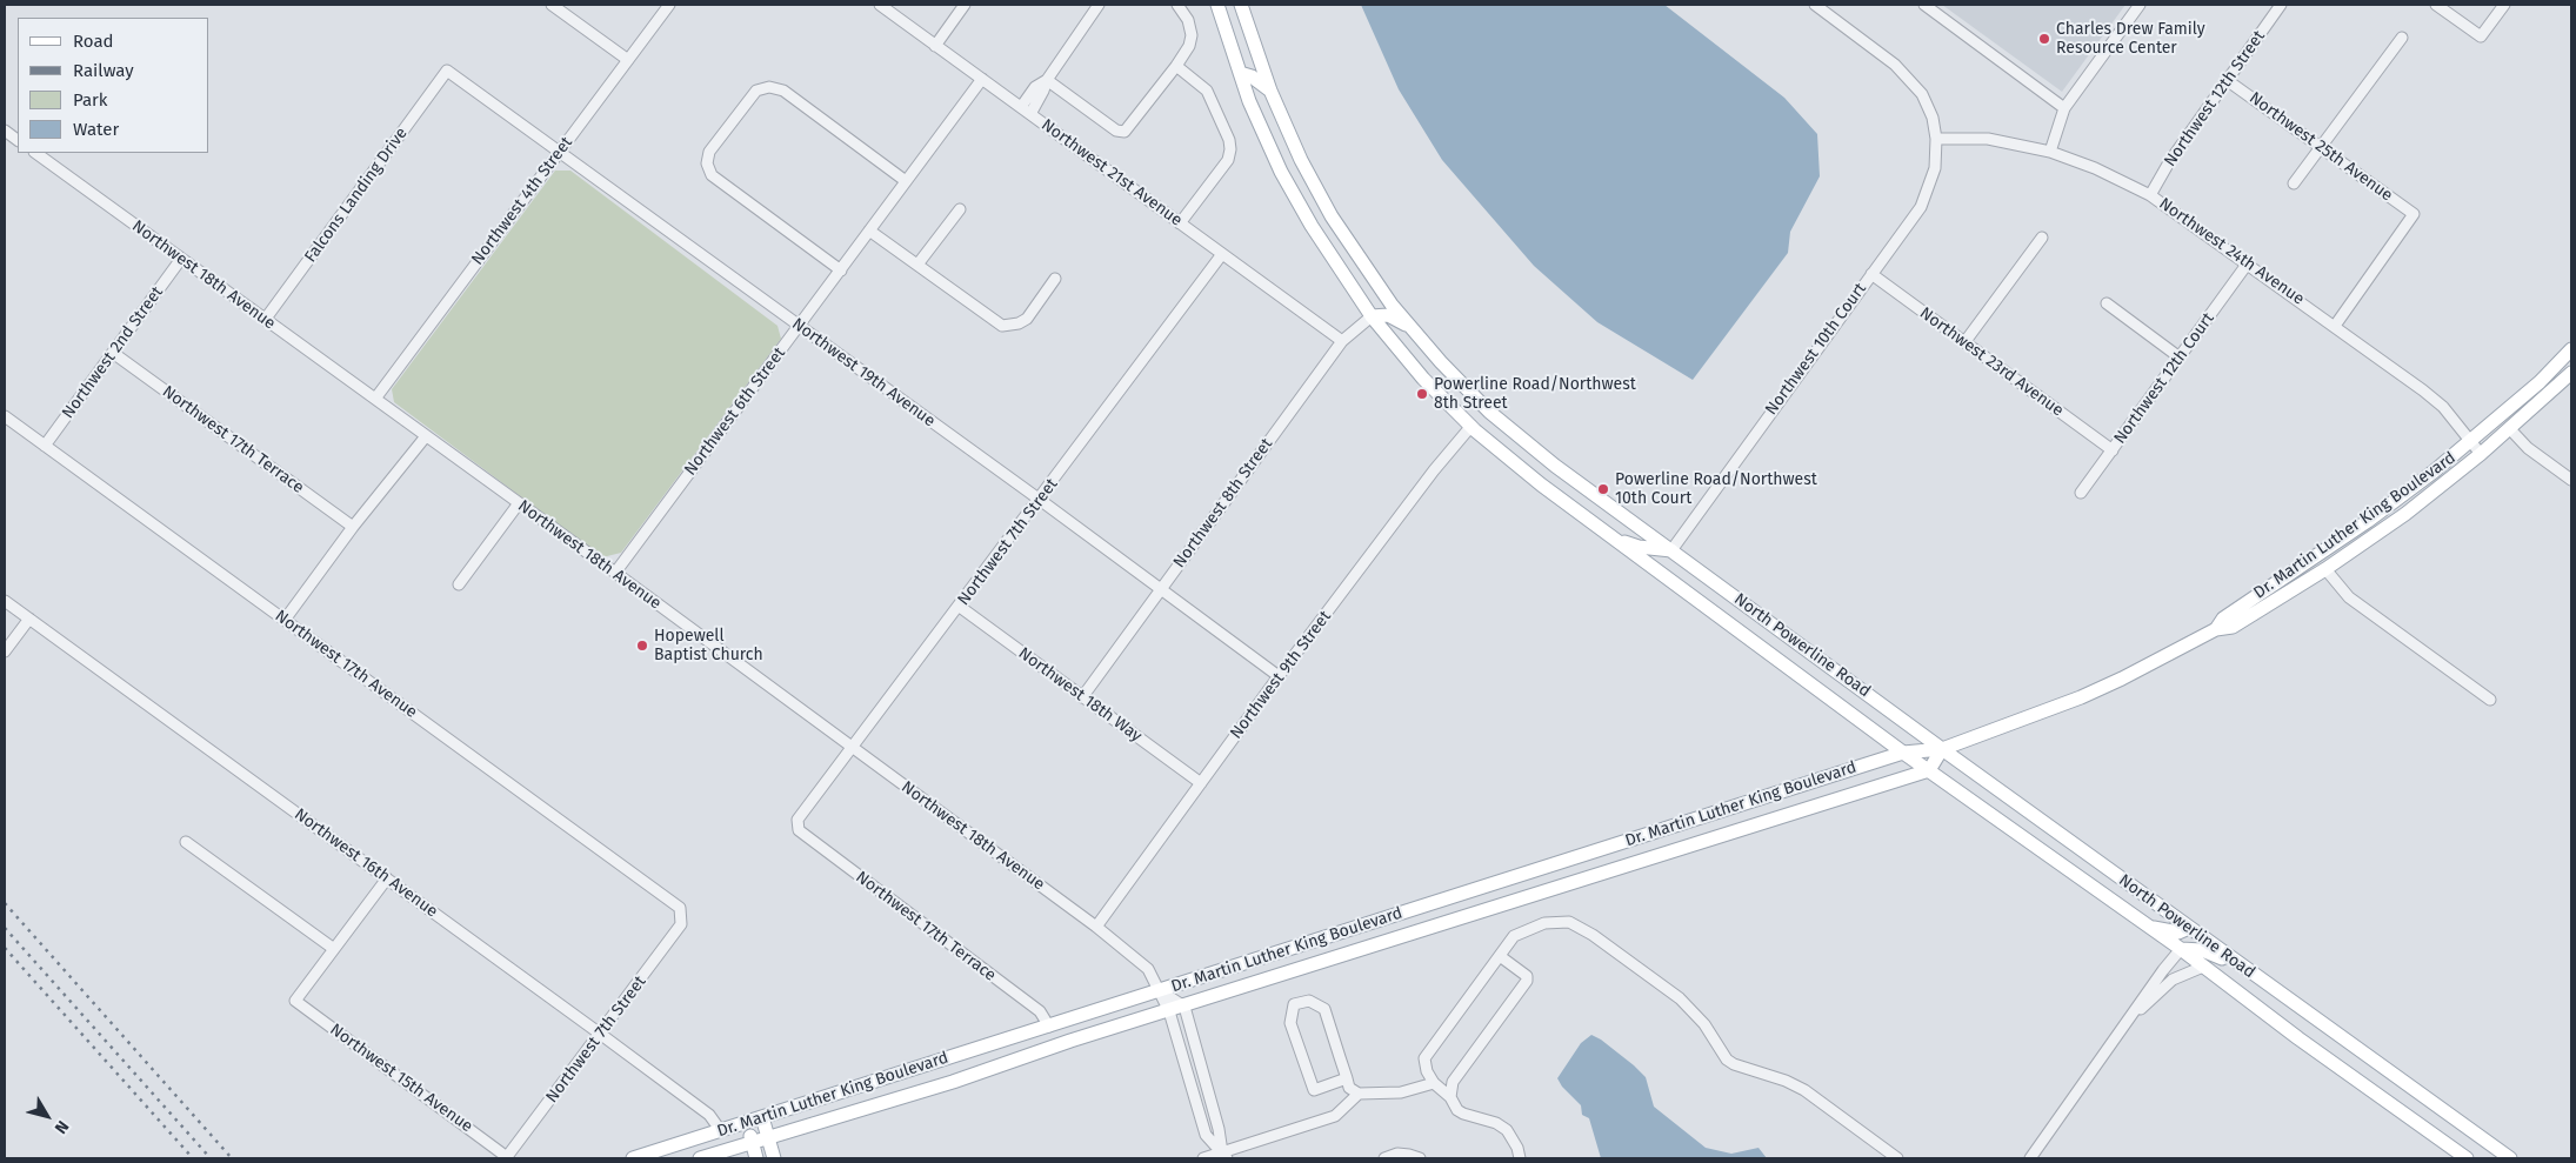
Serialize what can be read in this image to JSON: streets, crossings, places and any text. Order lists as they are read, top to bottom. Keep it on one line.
{"streets":{"main road":["Dr. Martin Luther King Boulevard","North Powerline Road"],"street":["Northwest 12th Street","Northwest 25th Avenue","Northwest 21st Avenue","Falcons Landing Drive","Northwest 4th Street","Northwest 24th Avenue","Northwest 18th Avenue","Northwest 10th Court","Northwest 2nd Street","Northwest 23rd Avenue","Northwest 19th Avenue","Northwest 12th Court","Northwest 6th Street","Northwest 17th Terrace","Northwest 8th Street","Northwest 7th Street","Northwest 17th Avenue","Northwest 9th Street","Northwest 18th Way","Northwest 16th Avenue","Northwest 15th Avenue"]},"crossings":[["Northwest 12th Street","Northwest 25th Avenue"],["Northwest 12th Street","Northwest 24th Avenue"],["Northwest 25th Avenue","Northwest 24th Avenue"],["Northwest 21st Avenue","Northwest 6th Street"],["Northwest 21st Avenue","Northwest 8th Street"],["Northwest 21st Avenue","Northwest 7th Street"],["Falcons Landing Drive","Northwest 18th Avenue"],["Falcons Landing Drive","Northwest 19th Avenue"],["Northwest 4th Street","Northwest 18th Avenue"],["Northwest 4th Street","Northwest 19th Avenue"],["Northwest 24th Avenue","Northwest 10th Court"],["Northwest 24th Avenue","Northwest 12th Court"],["Northwest 24th Avenue","Dr. Martin Luther King Boulevard"],["Northwest 18th Avenue","Northwest 2nd Street"],["Northwest 18th Avenue","Northwest 6th Street"],["Northwest 18th Avenue","Dr. Martin Luther King Boulevard"],["Northwest 18th Avenue","Northwest 7th Street"],["Northwest 18th Avenue","Northwest 9th Street"],["Northwest 10th Court","Northwest 23rd Avenue"],["Northwest 10th Court","North Powerline Road"],["Northwest 2nd Street","Northwest 17th Terrace"],["Northwest 2nd Street","Northwest 17th Avenue"],["Northwest 23rd Avenue","Northwest 12th Court"],["Northwest 19th Avenue","Northwest 6th Street"],["Northwest 19th Avenue","Northwest 8th Street"],["Northwest 19th Avenue","Northwest 7th Street"],["Northwest 19th Avenue","Northwest 9th Street"],["Northwest 17th Terrace","Dr. Martin Luther King Boulevard"],["Northwest 17th Terrace","Northwest 7th Street"],["Northwest 8th Street","North Powerline Road"],["Northwest 8th Street","Northwest 18th Way"],["Dr. Martin Luther King Boulevard","North Powerline Road"],["Dr. Martin Luther King Boulevard","Northwest 16th Avenue"],["Northwest 7th Street","Northwest 17th Avenue"],["Northwest 7th Street","Northwest 18th Way"],["Northwest 7th Street","Northwest 16th Avenue"],["Northwest 7th Street","Northwest 15th Avenue"],["North Powerline Road","Northwest 9th Street"],["Northwest 9th Street","Northwest 18th Way"]],"places":["Charles Drew Family Resource Center","Powerline Road/Northwest 8th Street","Powerline Road/Northwest 10th Court","Hopewell Baptist Church"],"legend":["Road","Railway","Park","Water"],"north":"bottom right"}
